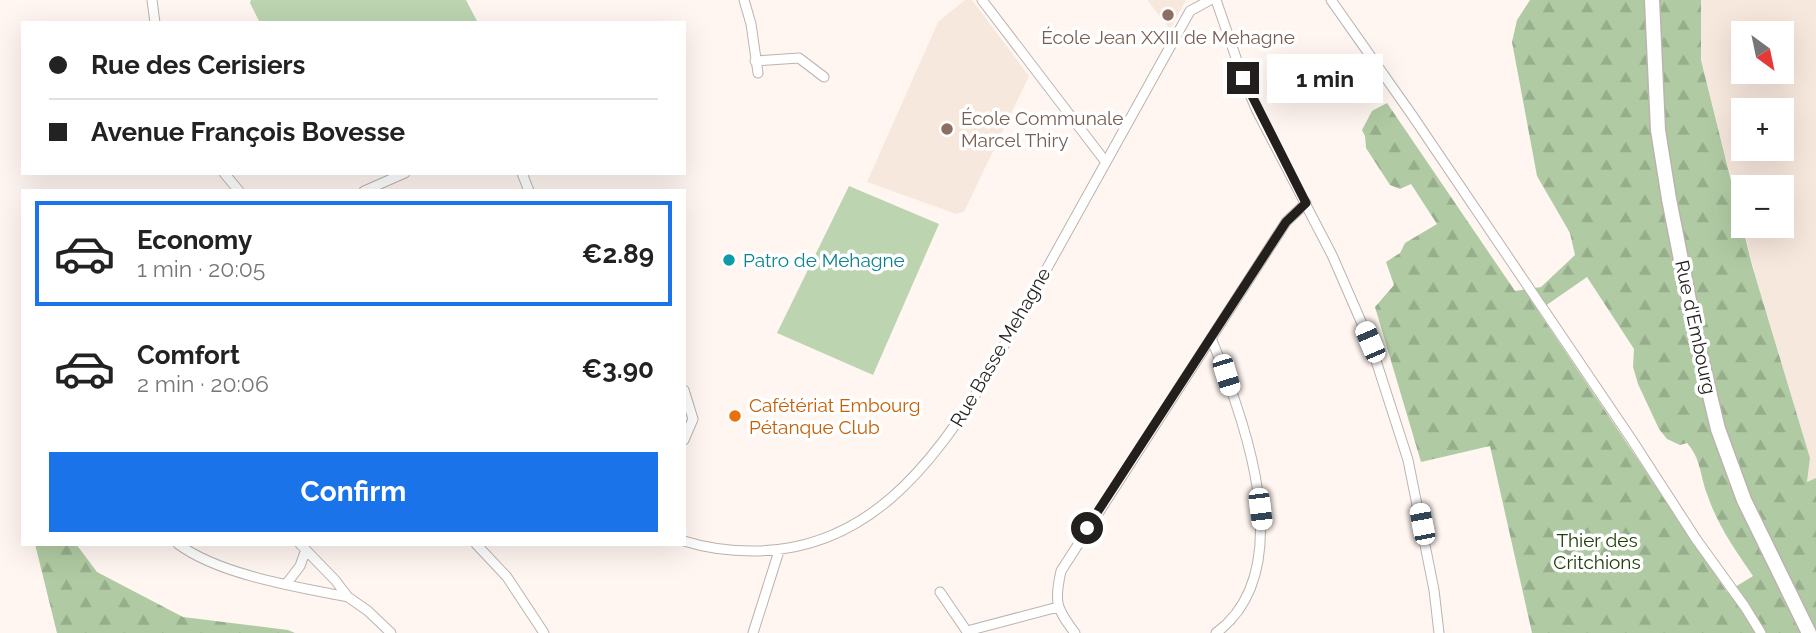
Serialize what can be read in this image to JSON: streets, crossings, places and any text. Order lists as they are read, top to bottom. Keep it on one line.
{"streets":{"main road":["Rue d'Embourg"],"street":["Rue Basse Mehagne"]},"parks":["Thier des Critchions"],"places":["École Jean XXIII de Mehagne","École Communale Marcel Thiry","Patro de Mehagne","Cafétériat Embourg Pétanque Club"],"north":"bottom right","page":{"map_buttons":["+","−"],"banner":["Rue des Cerisiers","Avenue François Bovesse"],"bubble":"1 min","list":[{"name":"Economy","note":"1 min · 20:05","value":"€2.89"},{"name":"Comfort","note":"2 min · 20:06","value":"€3.90"}],"buttons":"Confirm"}}
